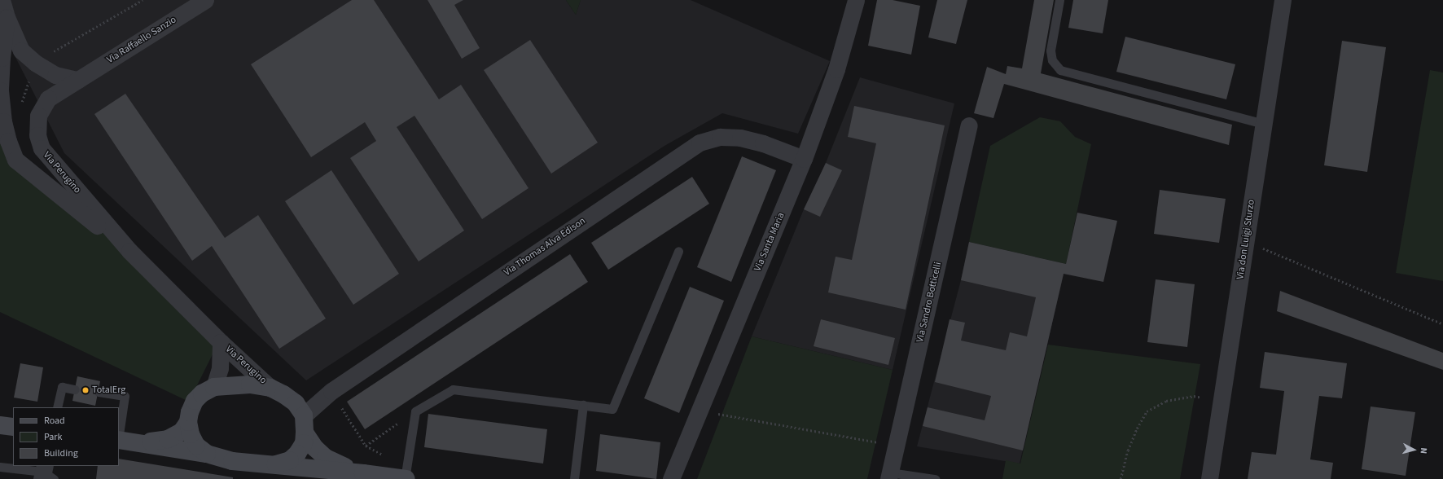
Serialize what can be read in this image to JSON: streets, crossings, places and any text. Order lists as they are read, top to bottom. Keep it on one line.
{"streets":{"street":["Via Raffaello Sanzio","Via Perugino","Via don Luigi Sturzo","Via Santa Maria","Via Thomas Alva Edison","Via Sandro Botticelli"]},"crossings":[["Via Raffaello Sanzio","Via Perugino"],["Via Perugino","Via Thomas Alva Edison"],["Via Santa Maria","Via Thomas Alva Edison"]],"places":["TotalErg"],"legend":["Road","Park","Building"],"north":"right"}
